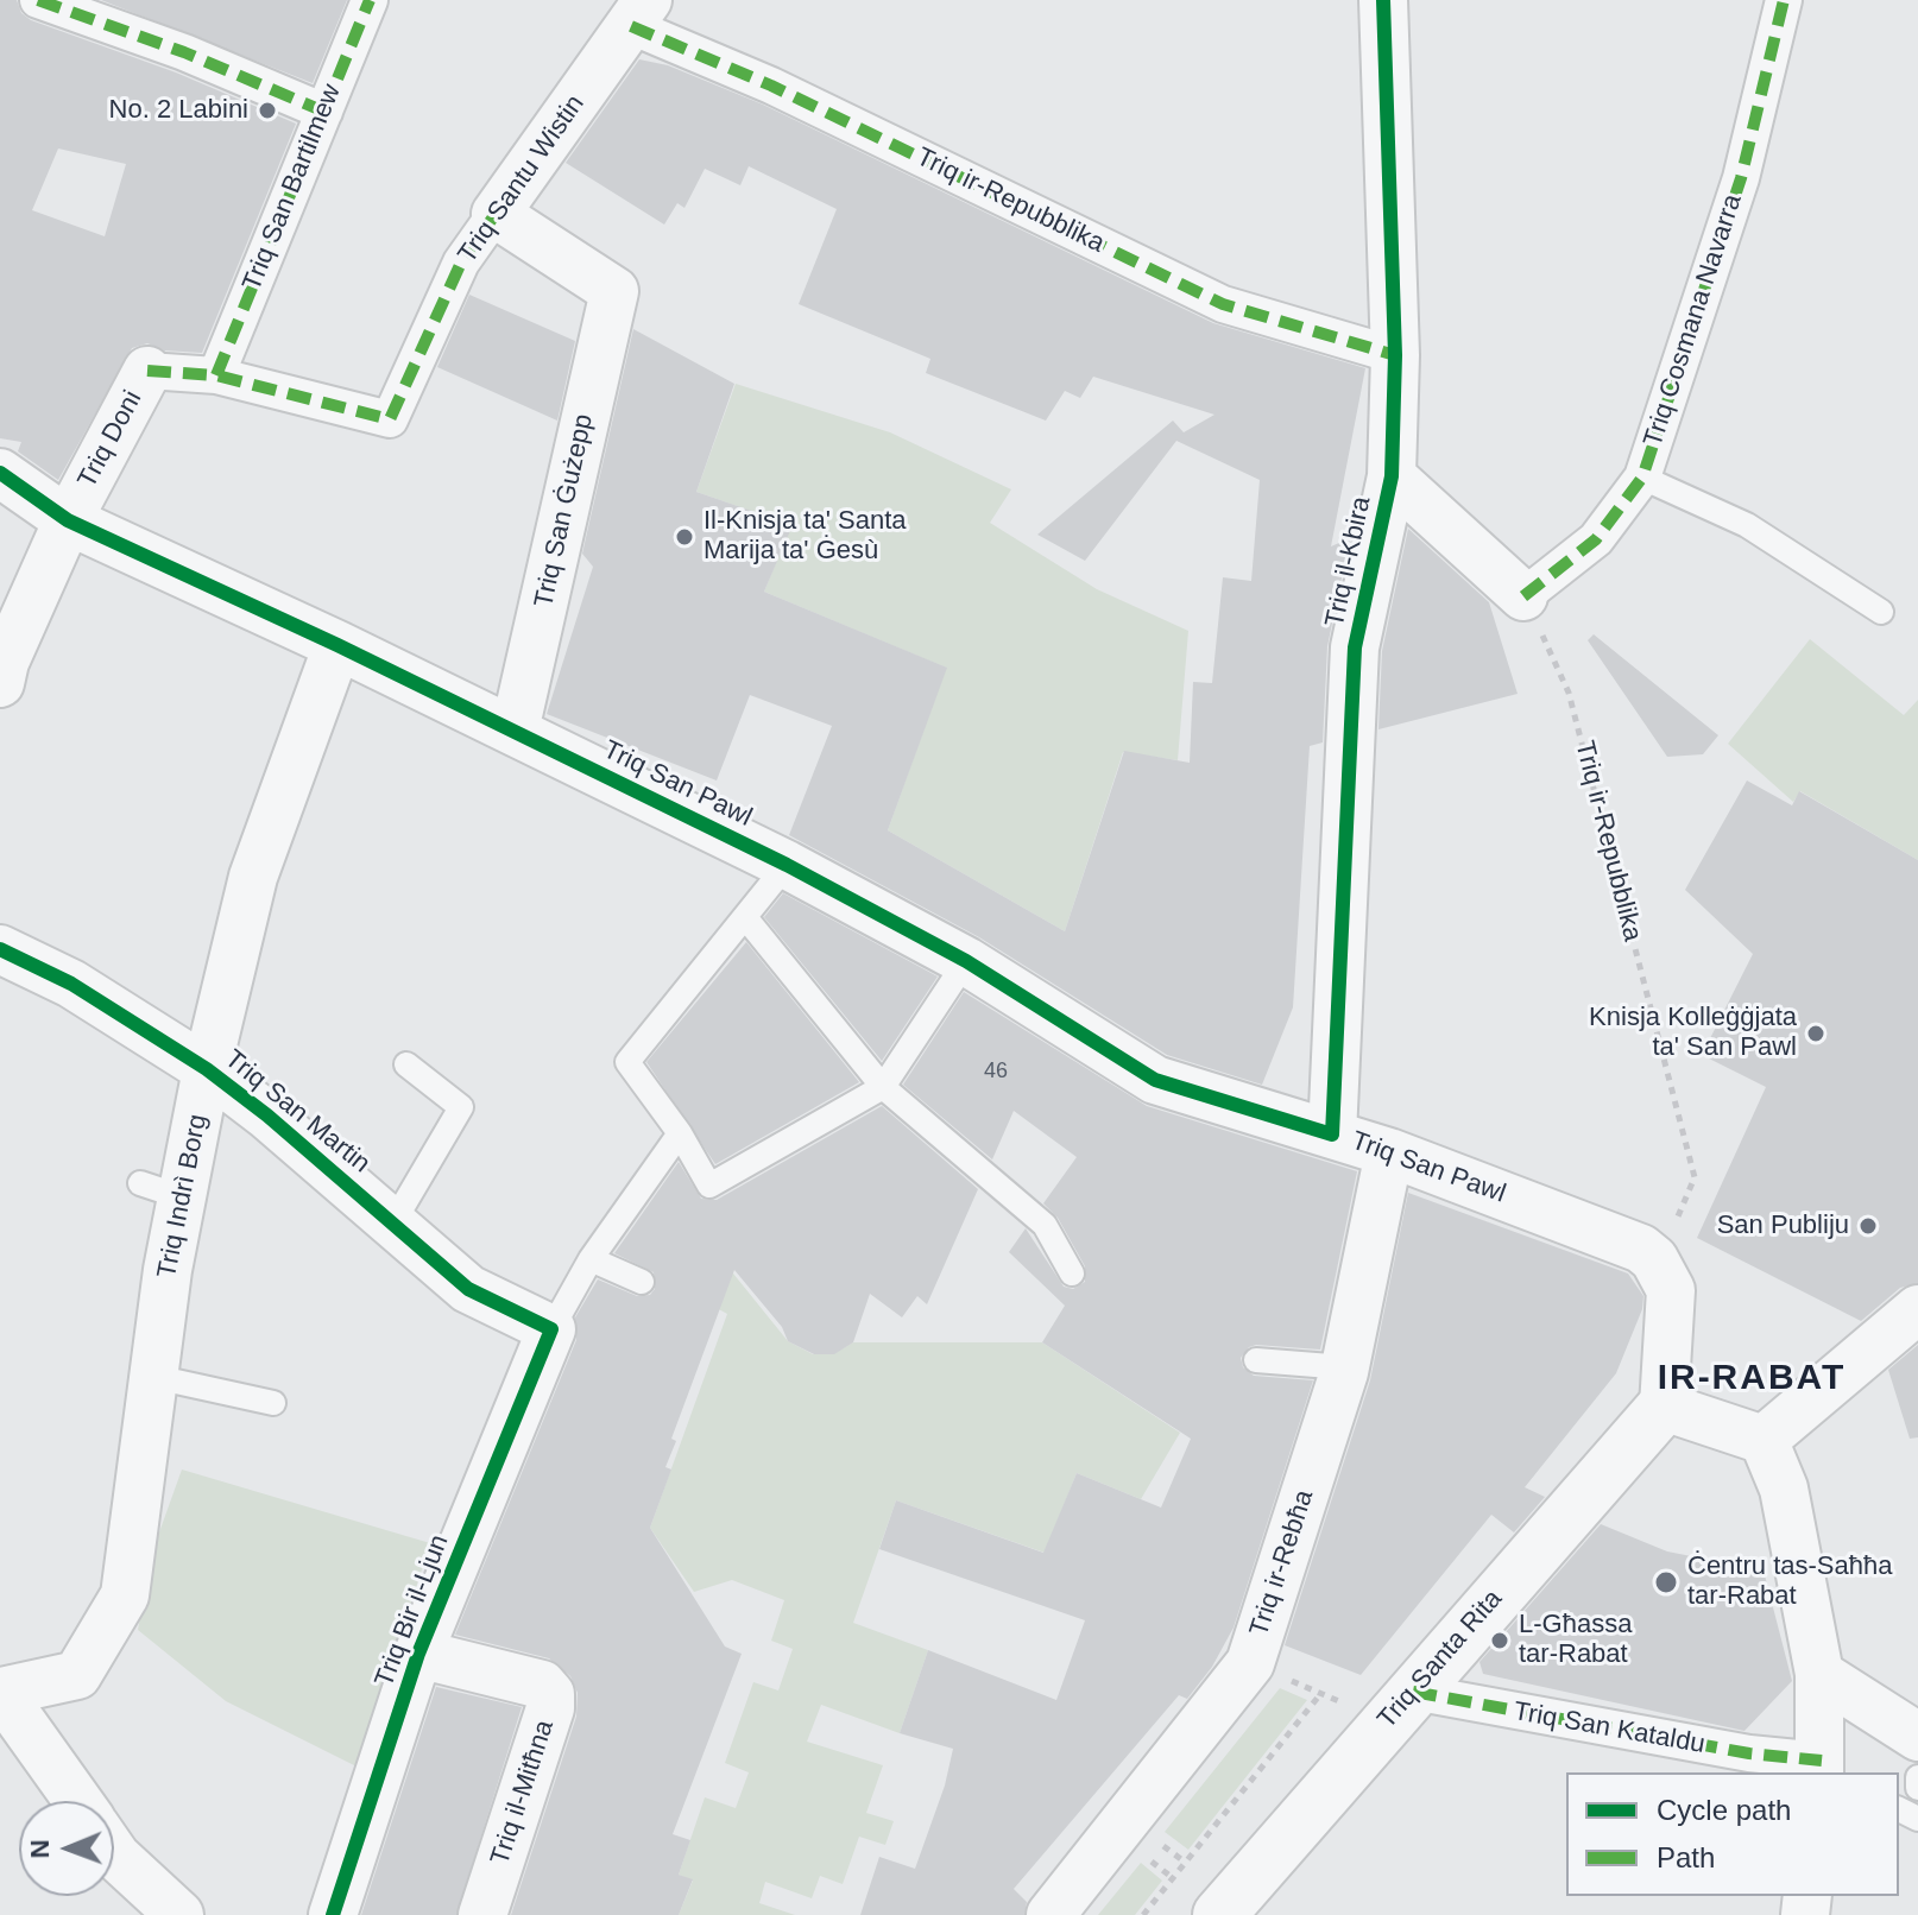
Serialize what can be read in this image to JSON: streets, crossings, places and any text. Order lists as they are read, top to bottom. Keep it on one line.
{"streets":{"street":["Triq Santu Wistin","Triq San Bartilmew","Triq ir-Repubblika","Triq Cosmana Navarra","Triq Doni","Triq San Ġużepp","Triq il-Kbira","Triq San Pawl","Triq San Martin","Triq Indrì Borg","Triq ir-Rebħa","Triq Bir il-Ljun","Triq Santa Rita","Triq San Kataldu","Triq il-Mitħna"]},"crossings":[["Triq Santu Wistin","Triq ir-Repubblika"],["Triq Santu Wistin","Triq Doni"],["Triq Santu Wistin","Triq San Ġużepp"],["Triq San Bartilmew","Triq Doni"],["Triq ir-Repubblika","Triq Cosmana Navarra"],["Triq ir-Repubblika","Triq il-Kbira"],["Triq ir-Repubblika","Triq San Pawl"],["Triq Doni","Triq San Pawl"],["Triq San Ġużepp","Triq San Pawl"],["Triq il-Kbira","Triq San Pawl"],["Triq San Pawl","Triq Indrì Borg"],["Triq San Pawl","Triq ir-Rebħa"],["Triq San Martin","Triq Indrì Borg"],["Triq San Martin","Triq Bir il-Ljun"],["Triq Bir il-Ljun","Triq il-Mitħna"],["Triq Santa Rita","Triq San Kataldu"]],"districts":["IR-RABAT"],"places":["No. 2 Labini","Il-Knisja ta' Santa Marija ta' Ġesù","Knisja Kolleġġjata ta' San Pawl","San Publiju","Ċentru tas-Saħħa tar-Rabat","L-Għassa tar-Rabat"],"house_numbers":["46"],"legend":["Cycle path","Path"],"north":"left"}
